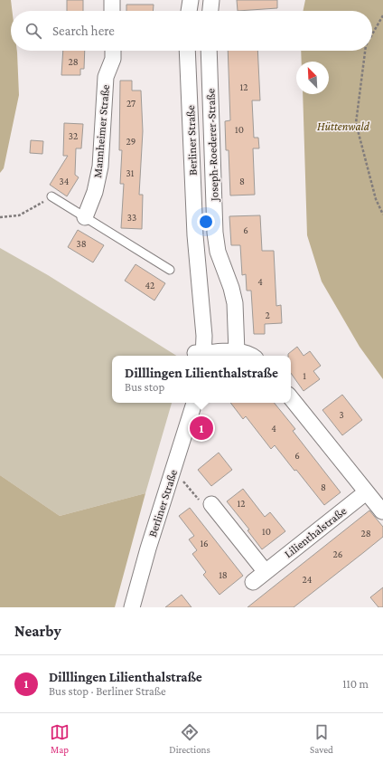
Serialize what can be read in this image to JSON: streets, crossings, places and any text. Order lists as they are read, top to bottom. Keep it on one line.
{"streets":{"street":["Mannheimer Straße","Berliner Straße","Joseph-Roederer-Straße","Lilienthalstraße"]},"parks":["Hüttenwald"],"house_numbers":["28","12","27","10","32","29","31","34","8","33","6","38","4","42","2","1","3","4","6","8","12","10","28","16","26","18","24"],"north":"top left","page":{"search":"Search here","popup":["Dilllingen Lilienthalstraße","Bus stop"],"pins":"1","heading":"Nearby","list":[{"mark":"1","name":"Dilllingen Lilienthalstraße","note":"Bus stop · Berliner Straße","value":"110 m"}],"nav":["Map","Directions","Saved"]}}
